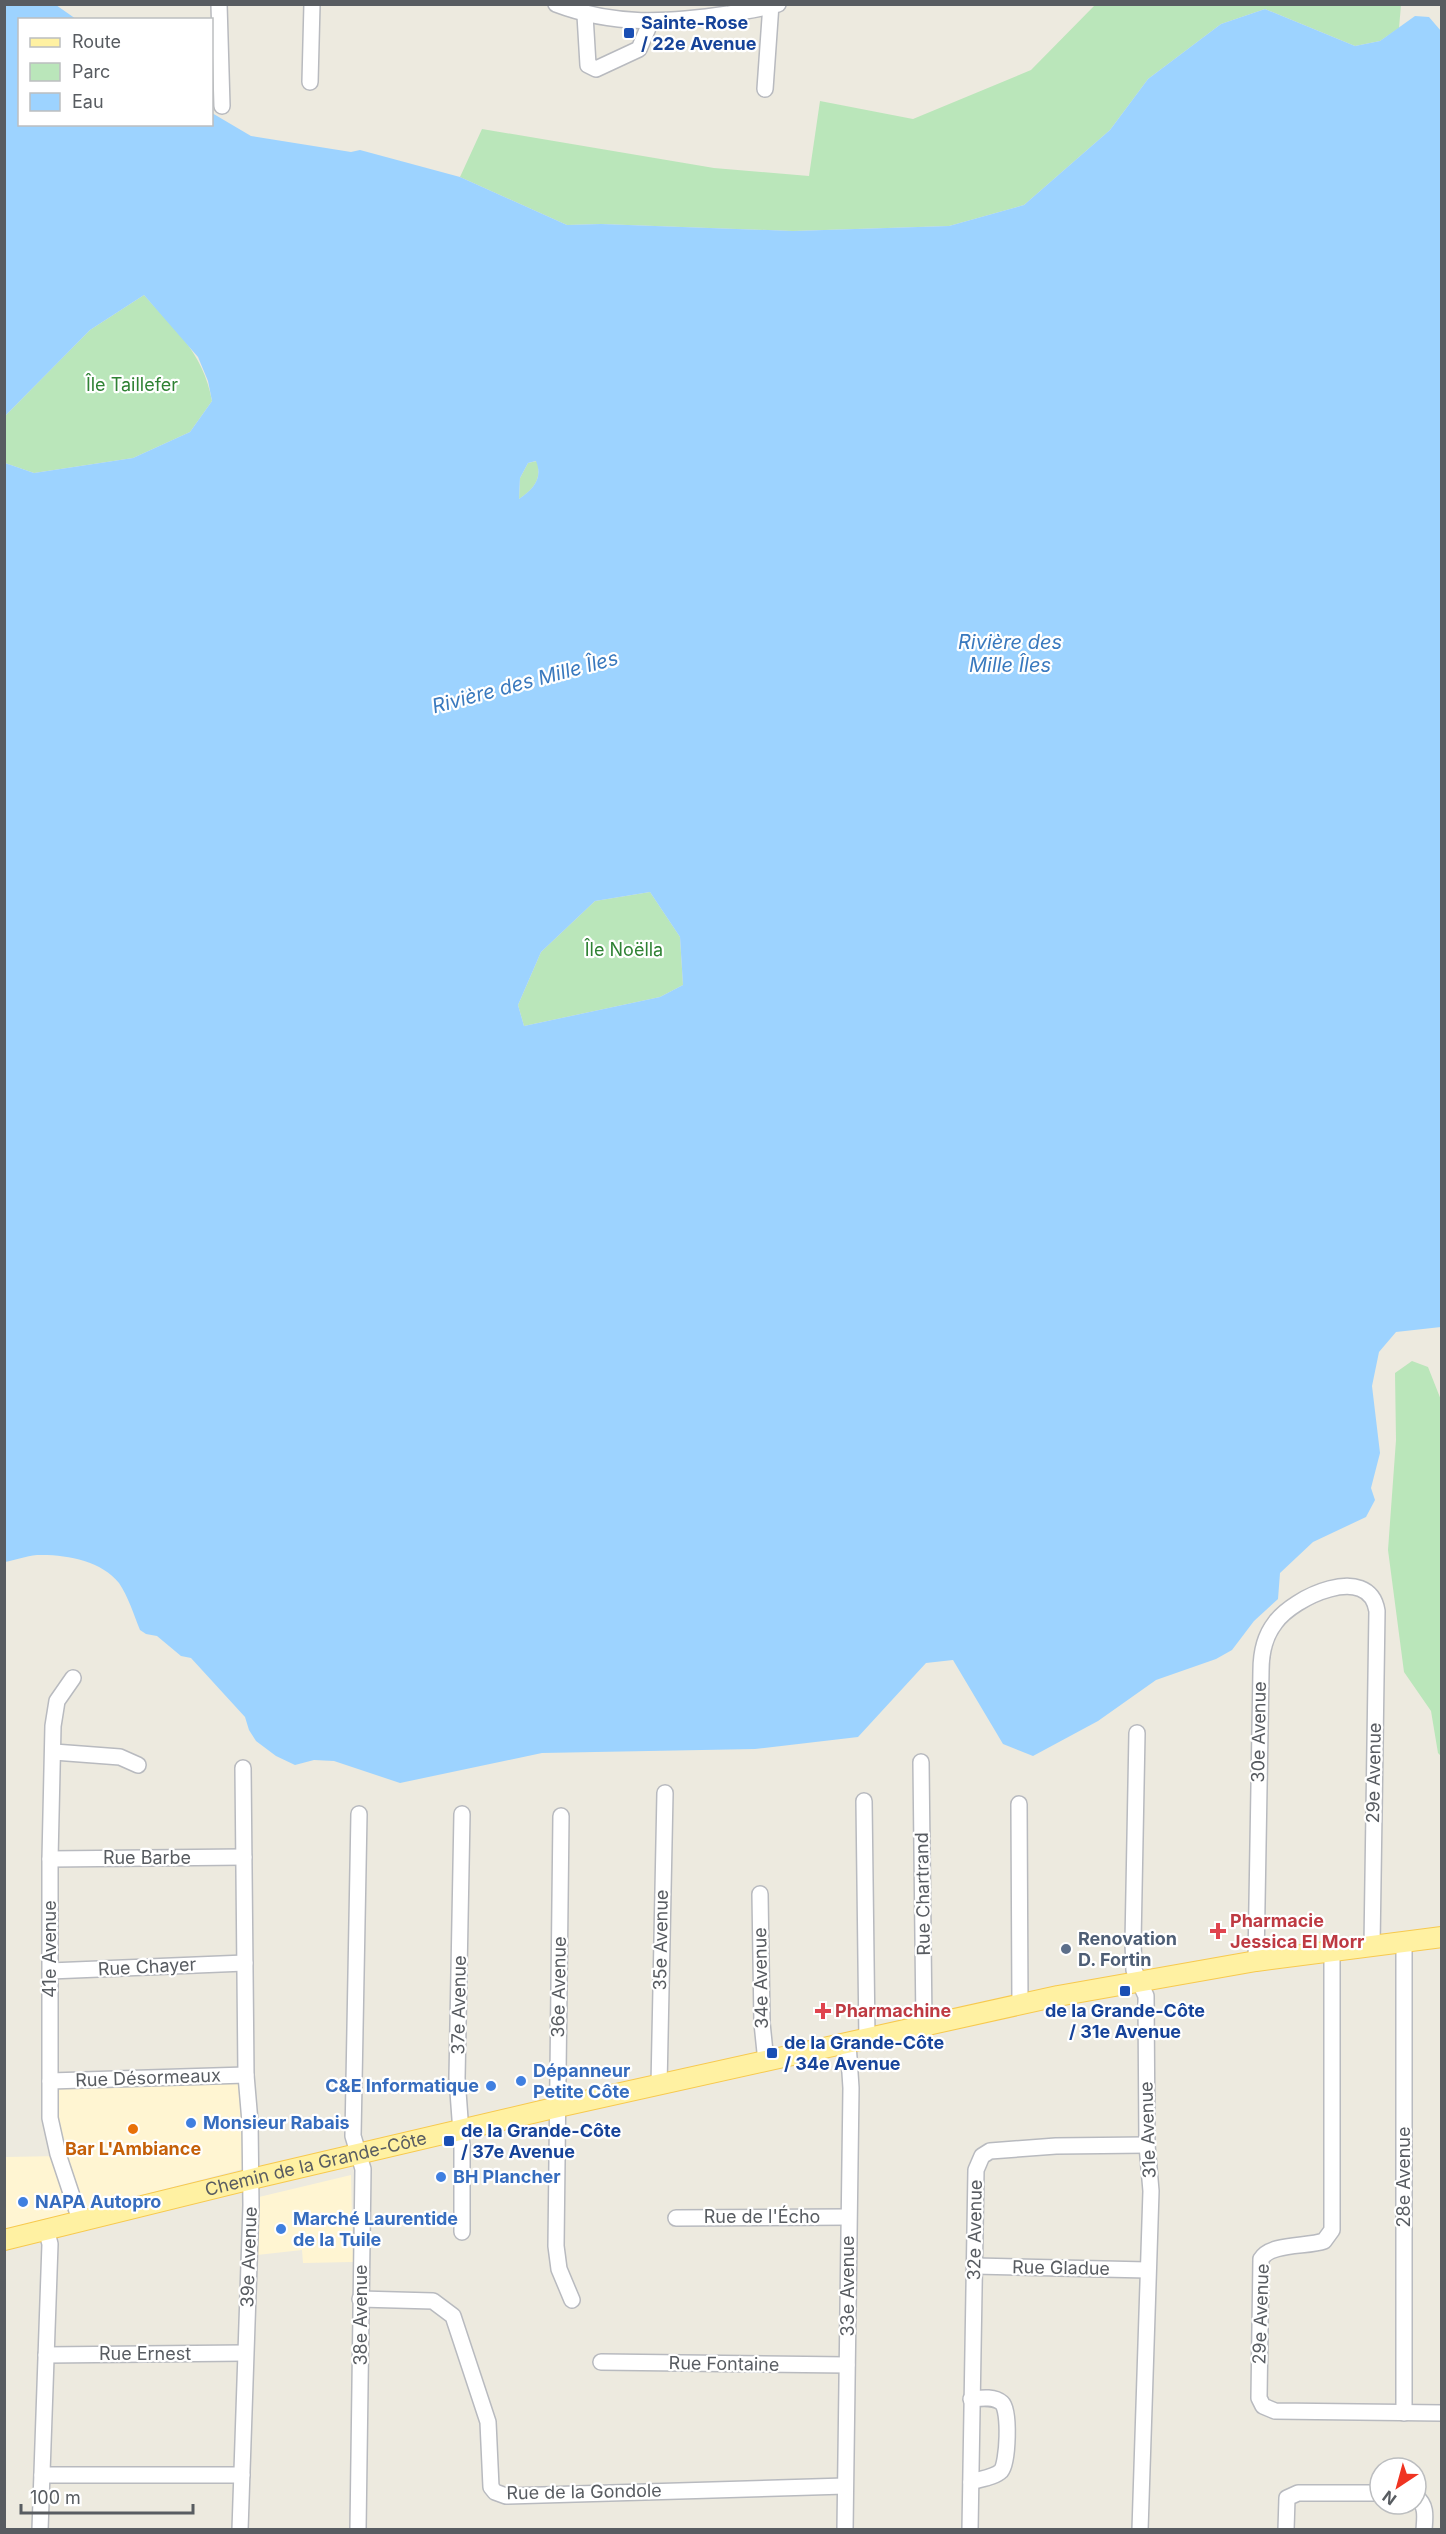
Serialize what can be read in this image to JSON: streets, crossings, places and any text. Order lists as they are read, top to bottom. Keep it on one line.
{"streets":{"main road":["Chemin de la Grande-Côte"],"street":["30e Avenue","29e Avenue","Rue Barbe","Rue Chartrand","35e Avenue","41e Avenue","Rue Chayer","34e Avenue","36e Avenue","37e Avenue","Rue Désormeaux","31e Avenue","28e Avenue","Rue de l'Écho","32e Avenue","39e Avenue","Rue Gladue","33e Avenue","38e Avenue","Rue Ernest","Rue Fontaine","Rue de la Gondole"]},"crossings":[["30e Avenue","29e Avenue"],["30e Avenue","Chemin de la Grande-Côte"],["29e Avenue","Chemin de la Grande-Côte"],["29e Avenue","28e Avenue"],["Rue Barbe","41e Avenue"],["Rue Barbe","39e Avenue"],["Rue Chartrand","Chemin de la Grande-Côte"],["35e Avenue","Chemin de la Grande-Côte"],["41e Avenue","Rue Chayer"],["41e Avenue","Rue Désormeaux"],["41e Avenue","Chemin de la Grande-Côte"],["Rue Chayer","39e Avenue"],["34e Avenue","Chemin de la Grande-Côte"],["36e Avenue","Chemin de la Grande-Côte"],["37e Avenue","Chemin de la Grande-Côte"],["Rue Désormeaux","39e Avenue"],["31e Avenue","Chemin de la Grande-Côte"],["31e Avenue","32e Avenue"],["31e Avenue","Rue Gladue"],["Chemin de la Grande-Côte","28e Avenue"],["Chemin de la Grande-Côte","39e Avenue"],["Chemin de la Grande-Côte","33e Avenue"],["Chemin de la Grande-Côte","38e Avenue"],["Rue de l'Écho","33e Avenue"],["32e Avenue","Rue Gladue"],["39e Avenue","Rue Ernest"],["33e Avenue","Rue Fontaine"],["33e Avenue","Rue de la Gondole"],["38e Avenue","Rue de la Gondole"]],"water":["Rivière des Mille Îles"],"parks":["Île Taillefer","Île Noëlla"],"places":{"transit":["Sainte-Rose / 22e Avenue","de la Grande-Côte / 31e Avenue","de la Grande-Côte / 34e Avenue","de la Grande-Côte / 37e Avenue"],"health":["Pharmacie Jessica El Morr","Pharmachine"],"other":["Renovation D. Fortin","Dépanneur Petite Côte","C&E Informatique","Monsieur Rabais","Bar L'Ambiance","BH Plancher","NAPA Autopro","Marché Laurentide de la Tuile"]},"legend":["Route","Parc","Eau"],"scale_bar":"100 m","north":"bottom left"}
